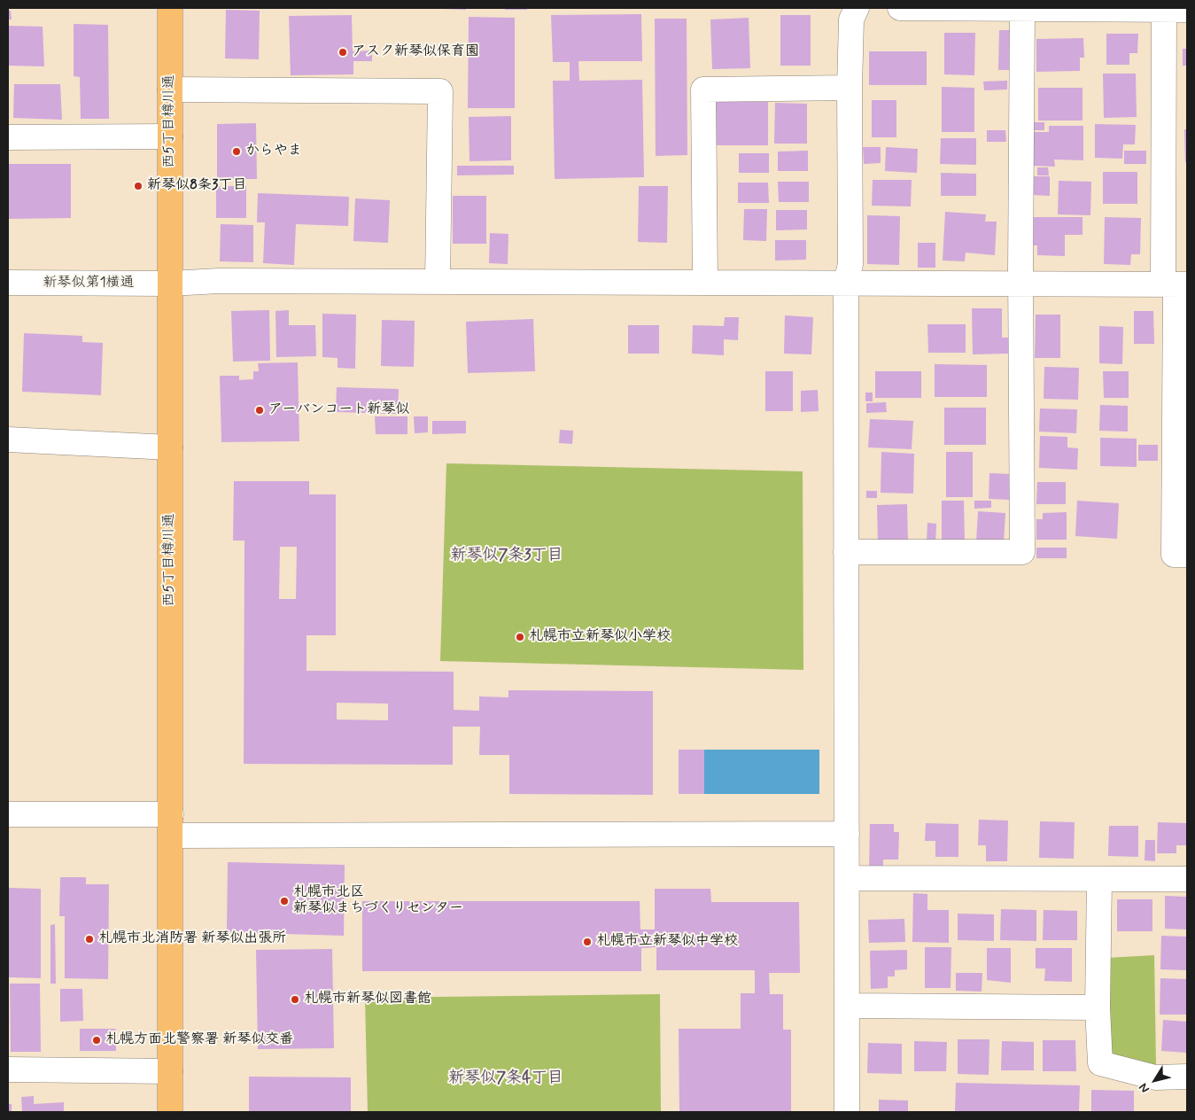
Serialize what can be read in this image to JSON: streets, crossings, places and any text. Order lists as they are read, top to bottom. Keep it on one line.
{"streets":{"main road":["西5丁目樽川通"],"street":["新琴似第1横通"]},"crossings":[["西5丁目樽川通","新琴似第1横通"]],"districts":["新琴似7条3丁目","新琴似7条4丁目"],"places":["アスク新琴似保育園","からやま","新琴似8条3丁目","アーバンコート新琴似","札幌市立新琴似小学校","札幌市北区 新琴似まちづくりセンター","札幌市北消防署 新琴似出張所","札幌市立新琴似中学校","札幌市新琴似図書館","札幌方面北警察署 新琴似交番"],"north":"bottom left"}
